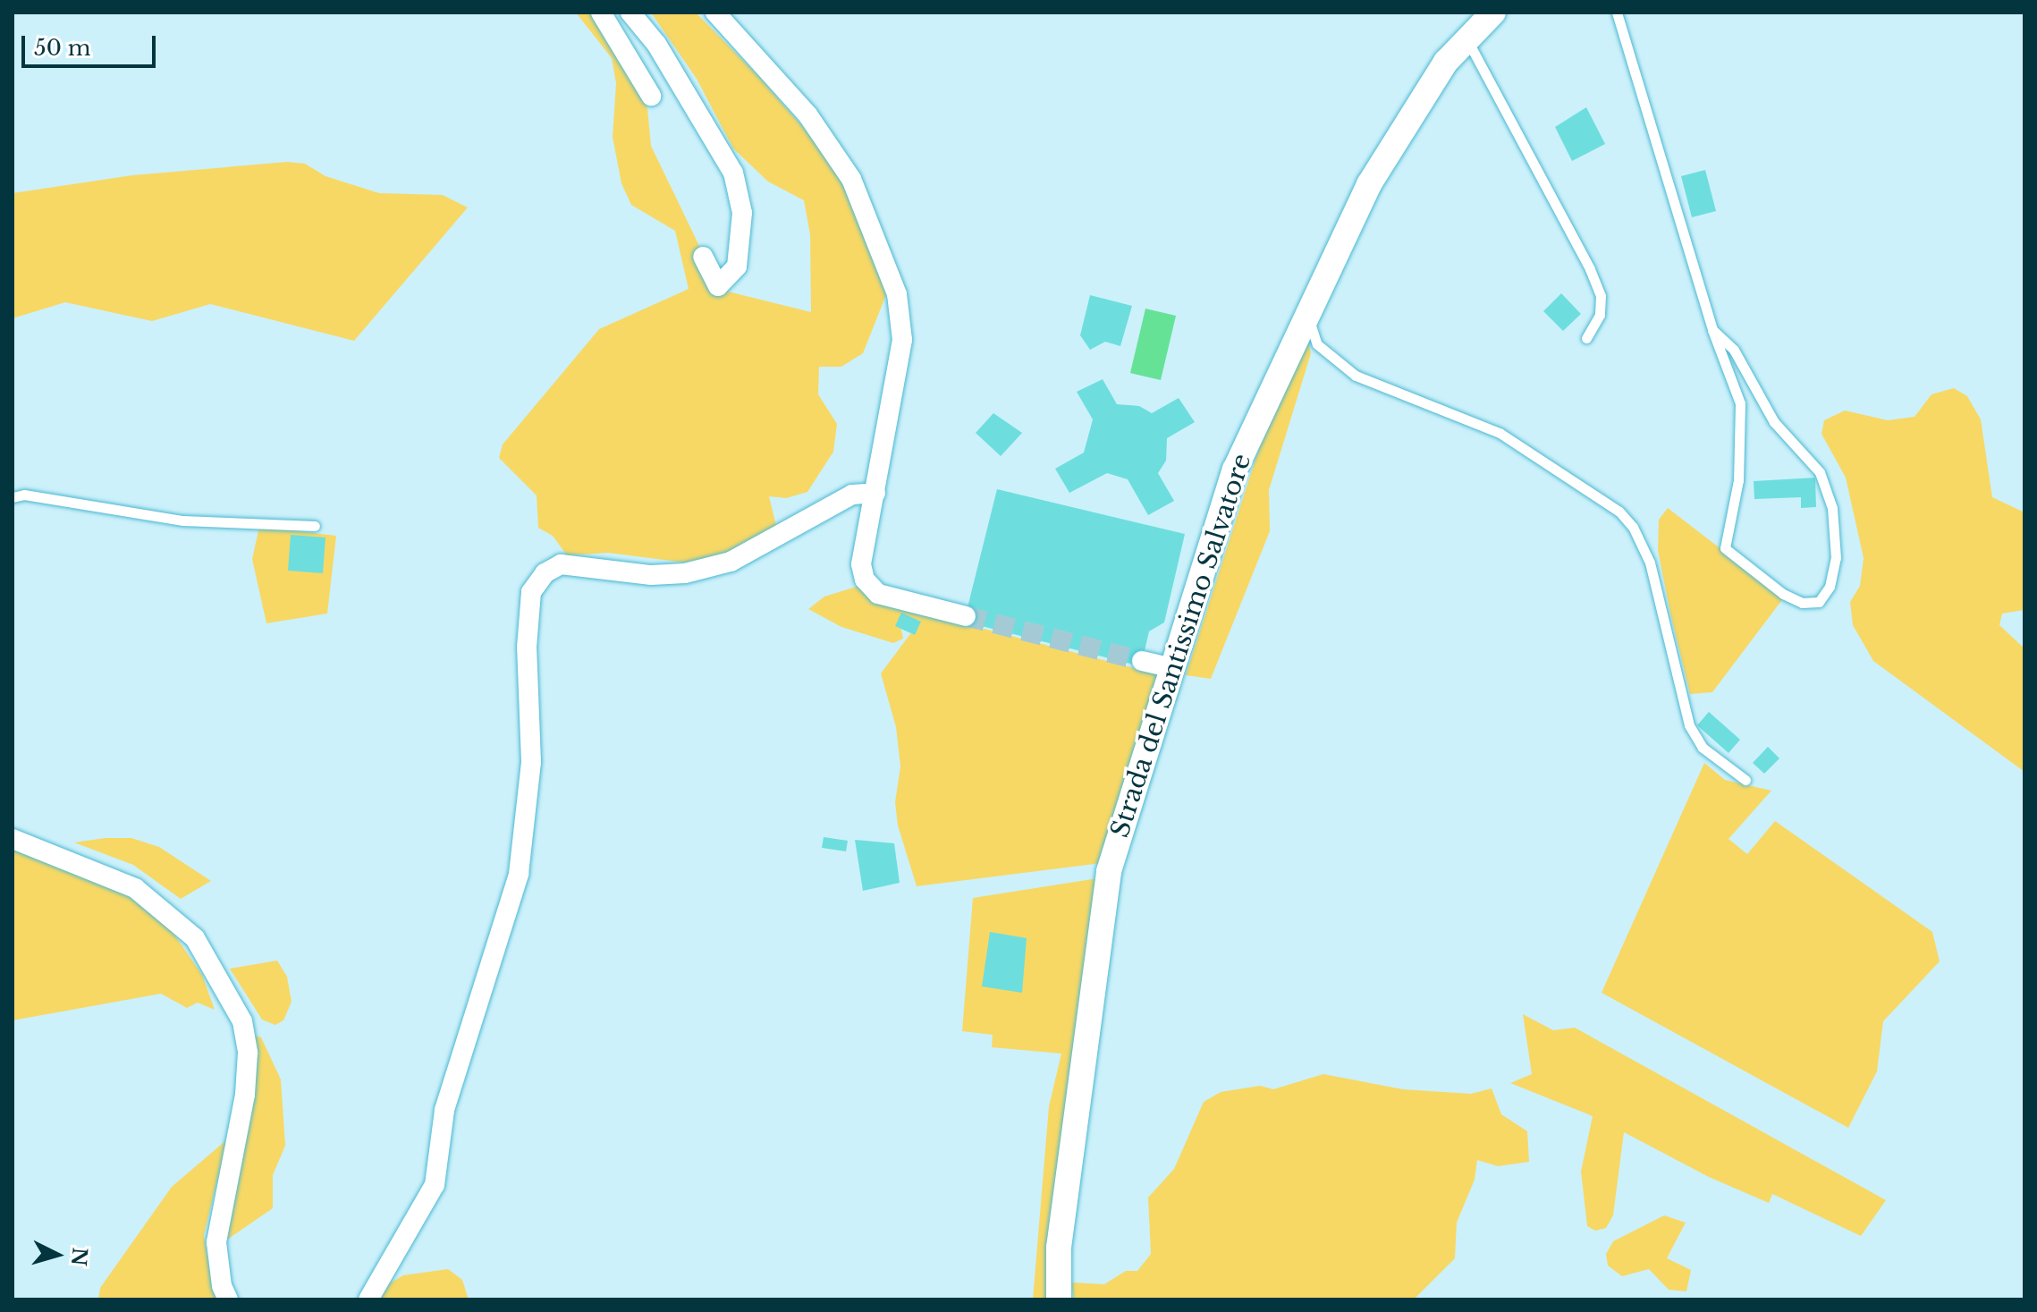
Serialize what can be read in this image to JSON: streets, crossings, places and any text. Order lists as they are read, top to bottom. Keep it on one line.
{"streets":{"street":["Strada del Santissimo Salvatore"]},"scale_bar":"50 m","north":"right"}
